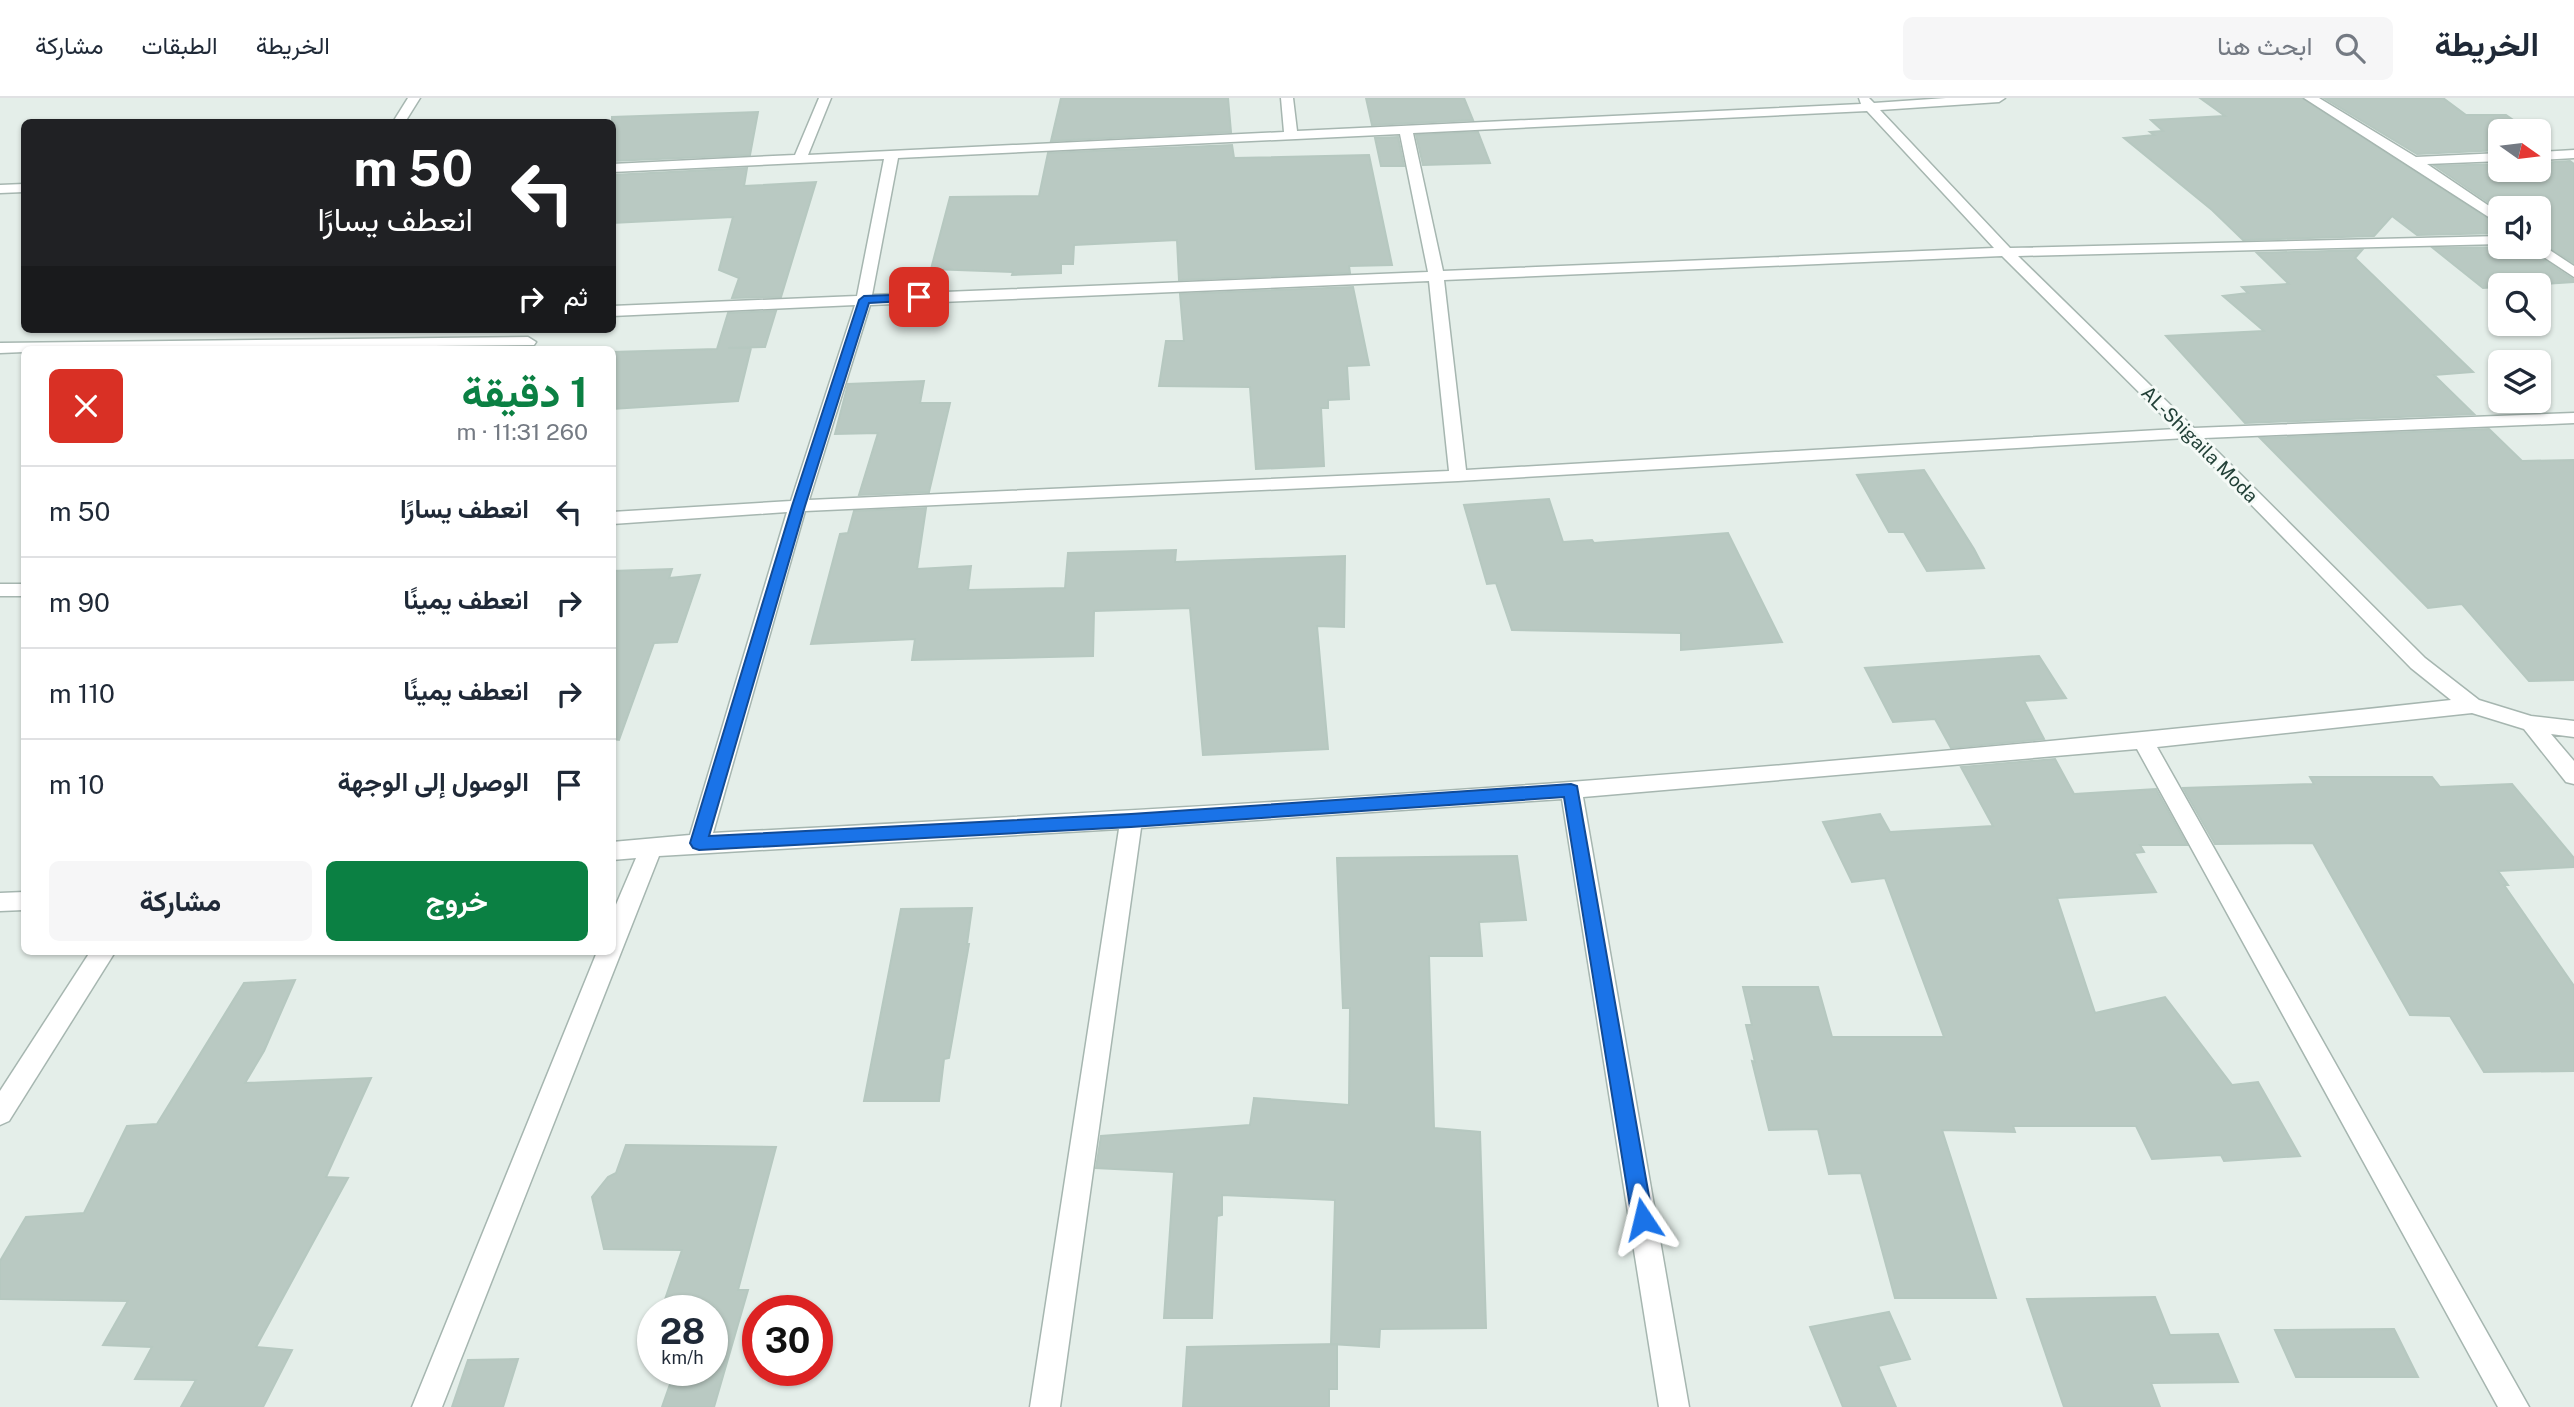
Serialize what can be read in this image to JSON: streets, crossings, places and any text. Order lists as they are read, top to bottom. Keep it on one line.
{"streets":{"street":["AL-Shigaila Moda"]},"north":"right","page":{"header":"الخريطة","search":"ابحث هنا","nav":["الخريطة","الطبقات","مشاركة"],"turn":["50 m","انعطف يسارًا"],"then":"ثم","heading":["1 دقيقة","260 m · 11:31"],"list":[{"name":"انعطف يسارًا","value":"50 m"},{"name":"انعطف يمينًا","value":"90 m"},{"name":"انعطف يمينًا","value":"110 m"},{"name":"الوصول إلى الوجهة","value":"10 m"}],"buttons":["خروج","مشاركة"],"speed":"28 km/h","limit":"30"}}
